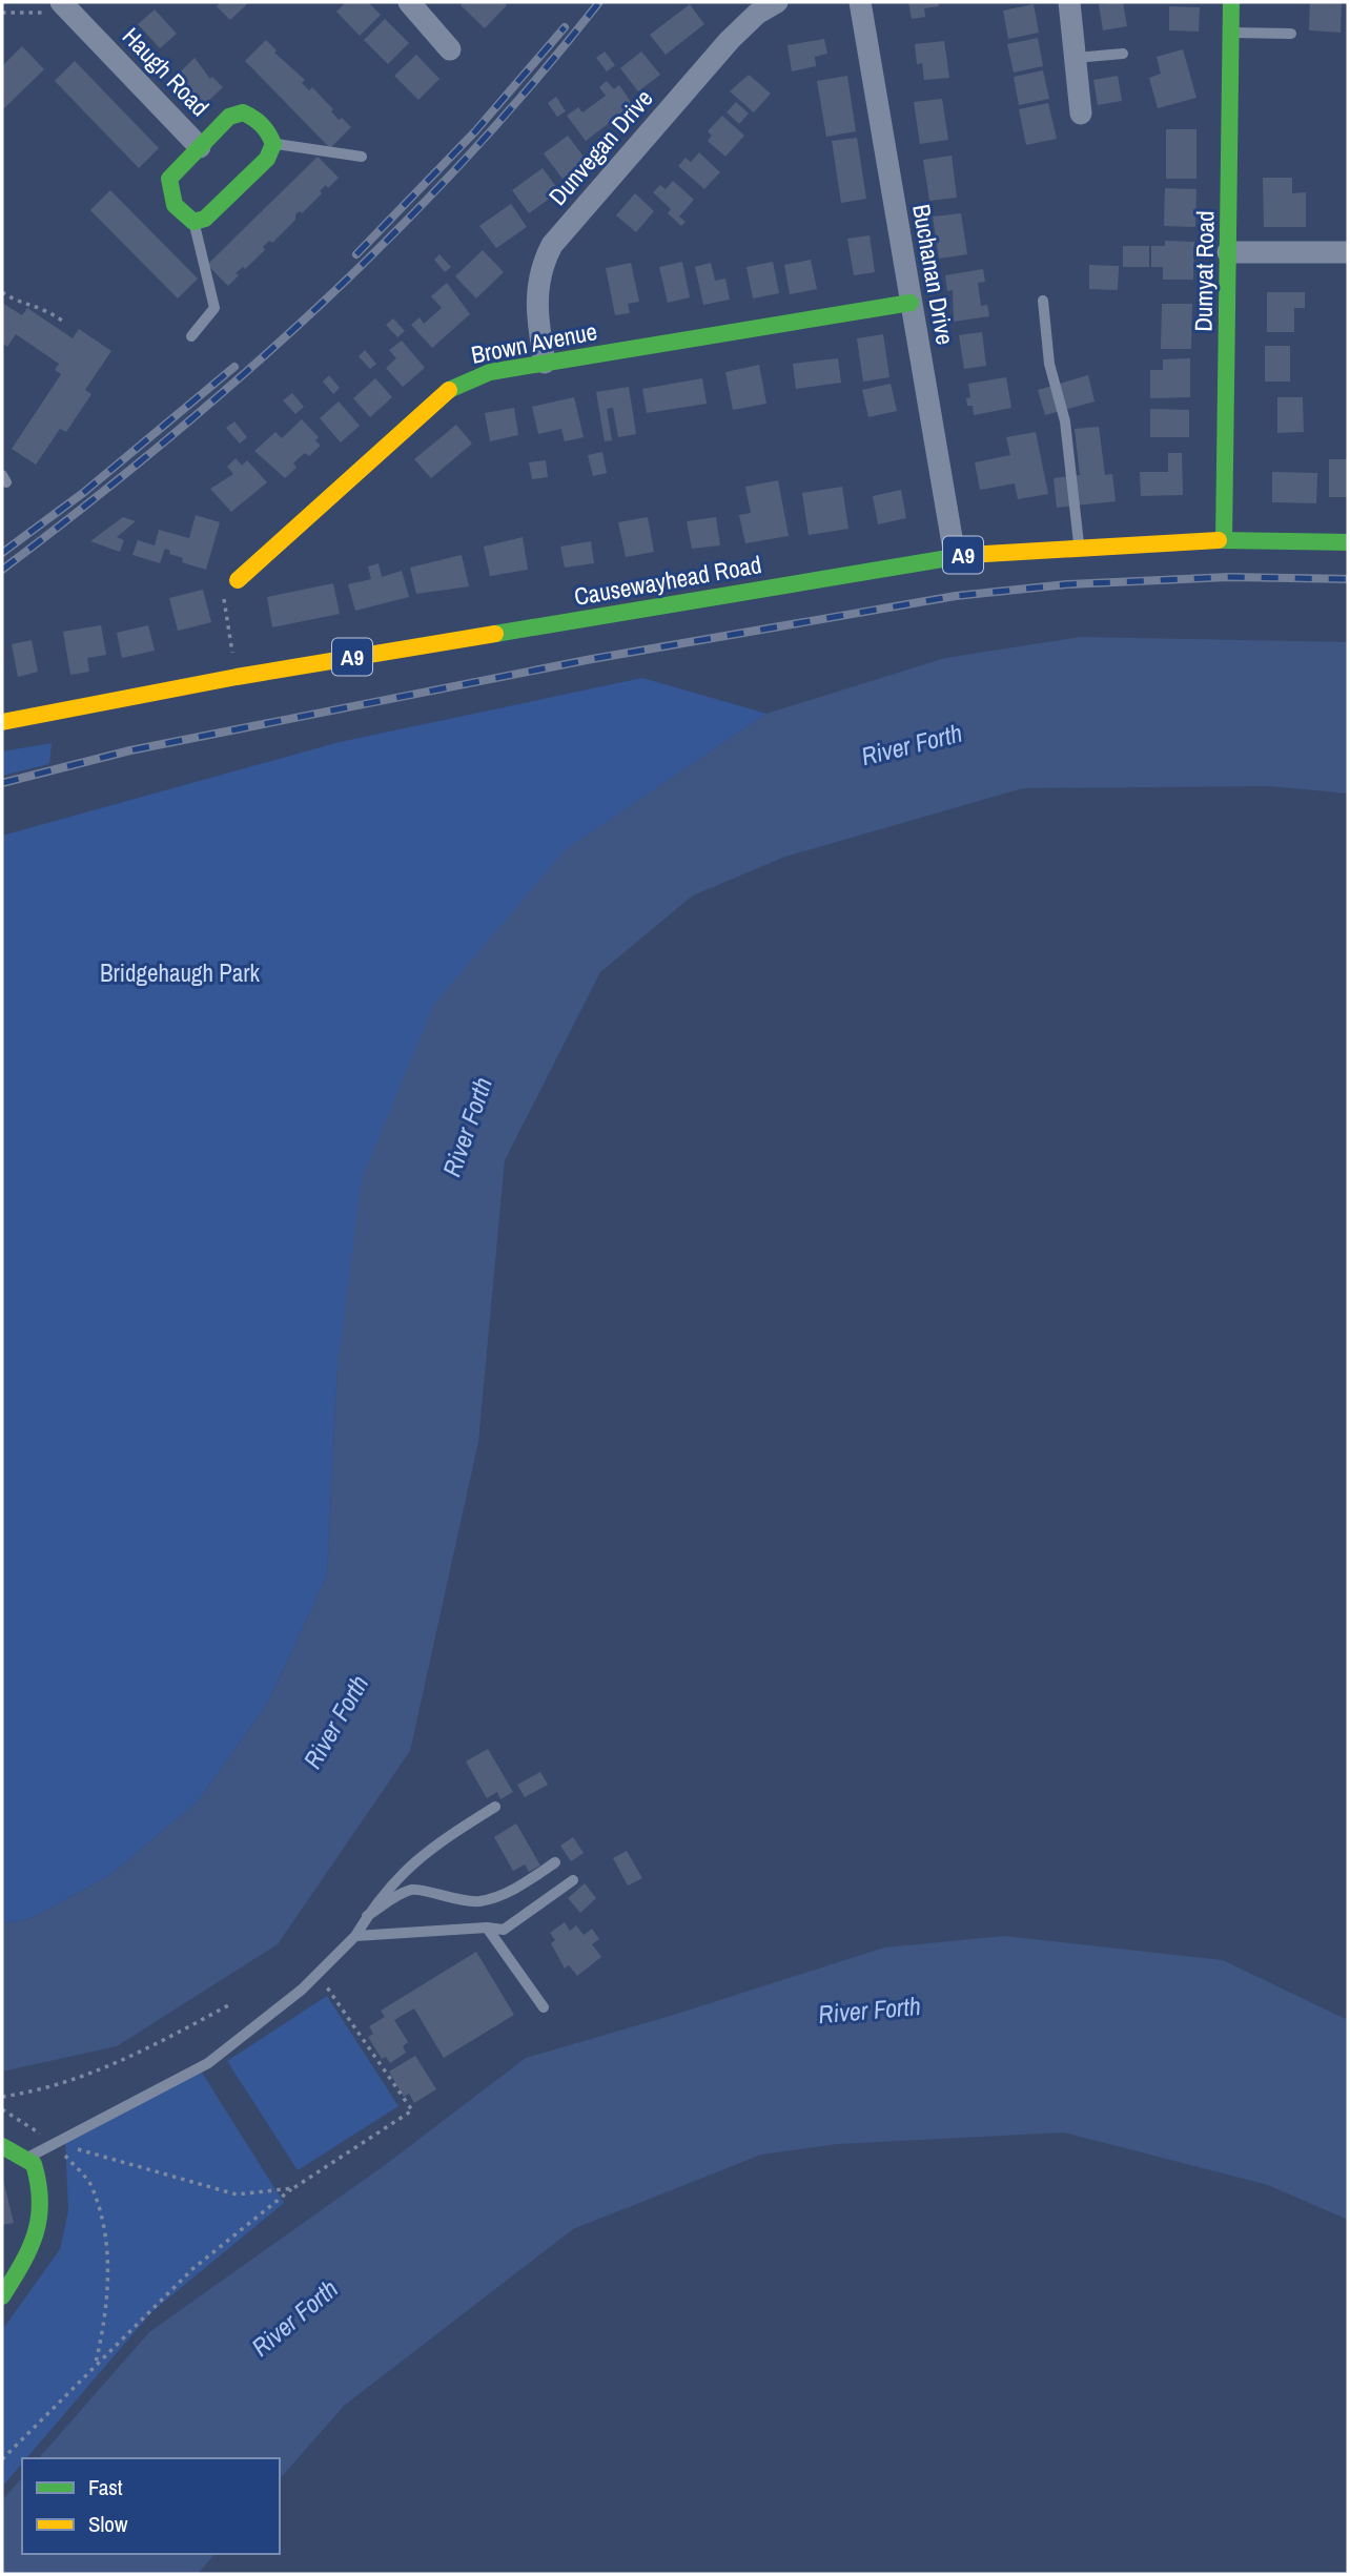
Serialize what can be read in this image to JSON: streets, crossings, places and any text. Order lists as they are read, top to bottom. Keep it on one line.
{"streets":{"street":["Haugh Road","Dunvegan Drive","Dumyat Road","Buchanan Drive","Brown Avenue","A9","Causewayhead Road"]},"crossings":[["Dunvegan Drive","Brown Avenue"],["Dumyat Road","Causewayhead Road"],["Buchanan Drive","Brown Avenue"],["Buchanan Drive","Causewayhead Road"]],"water":["River Forth"],"parks":["Bridgehaugh Park"],"legend":["Fast","Slow"]}
